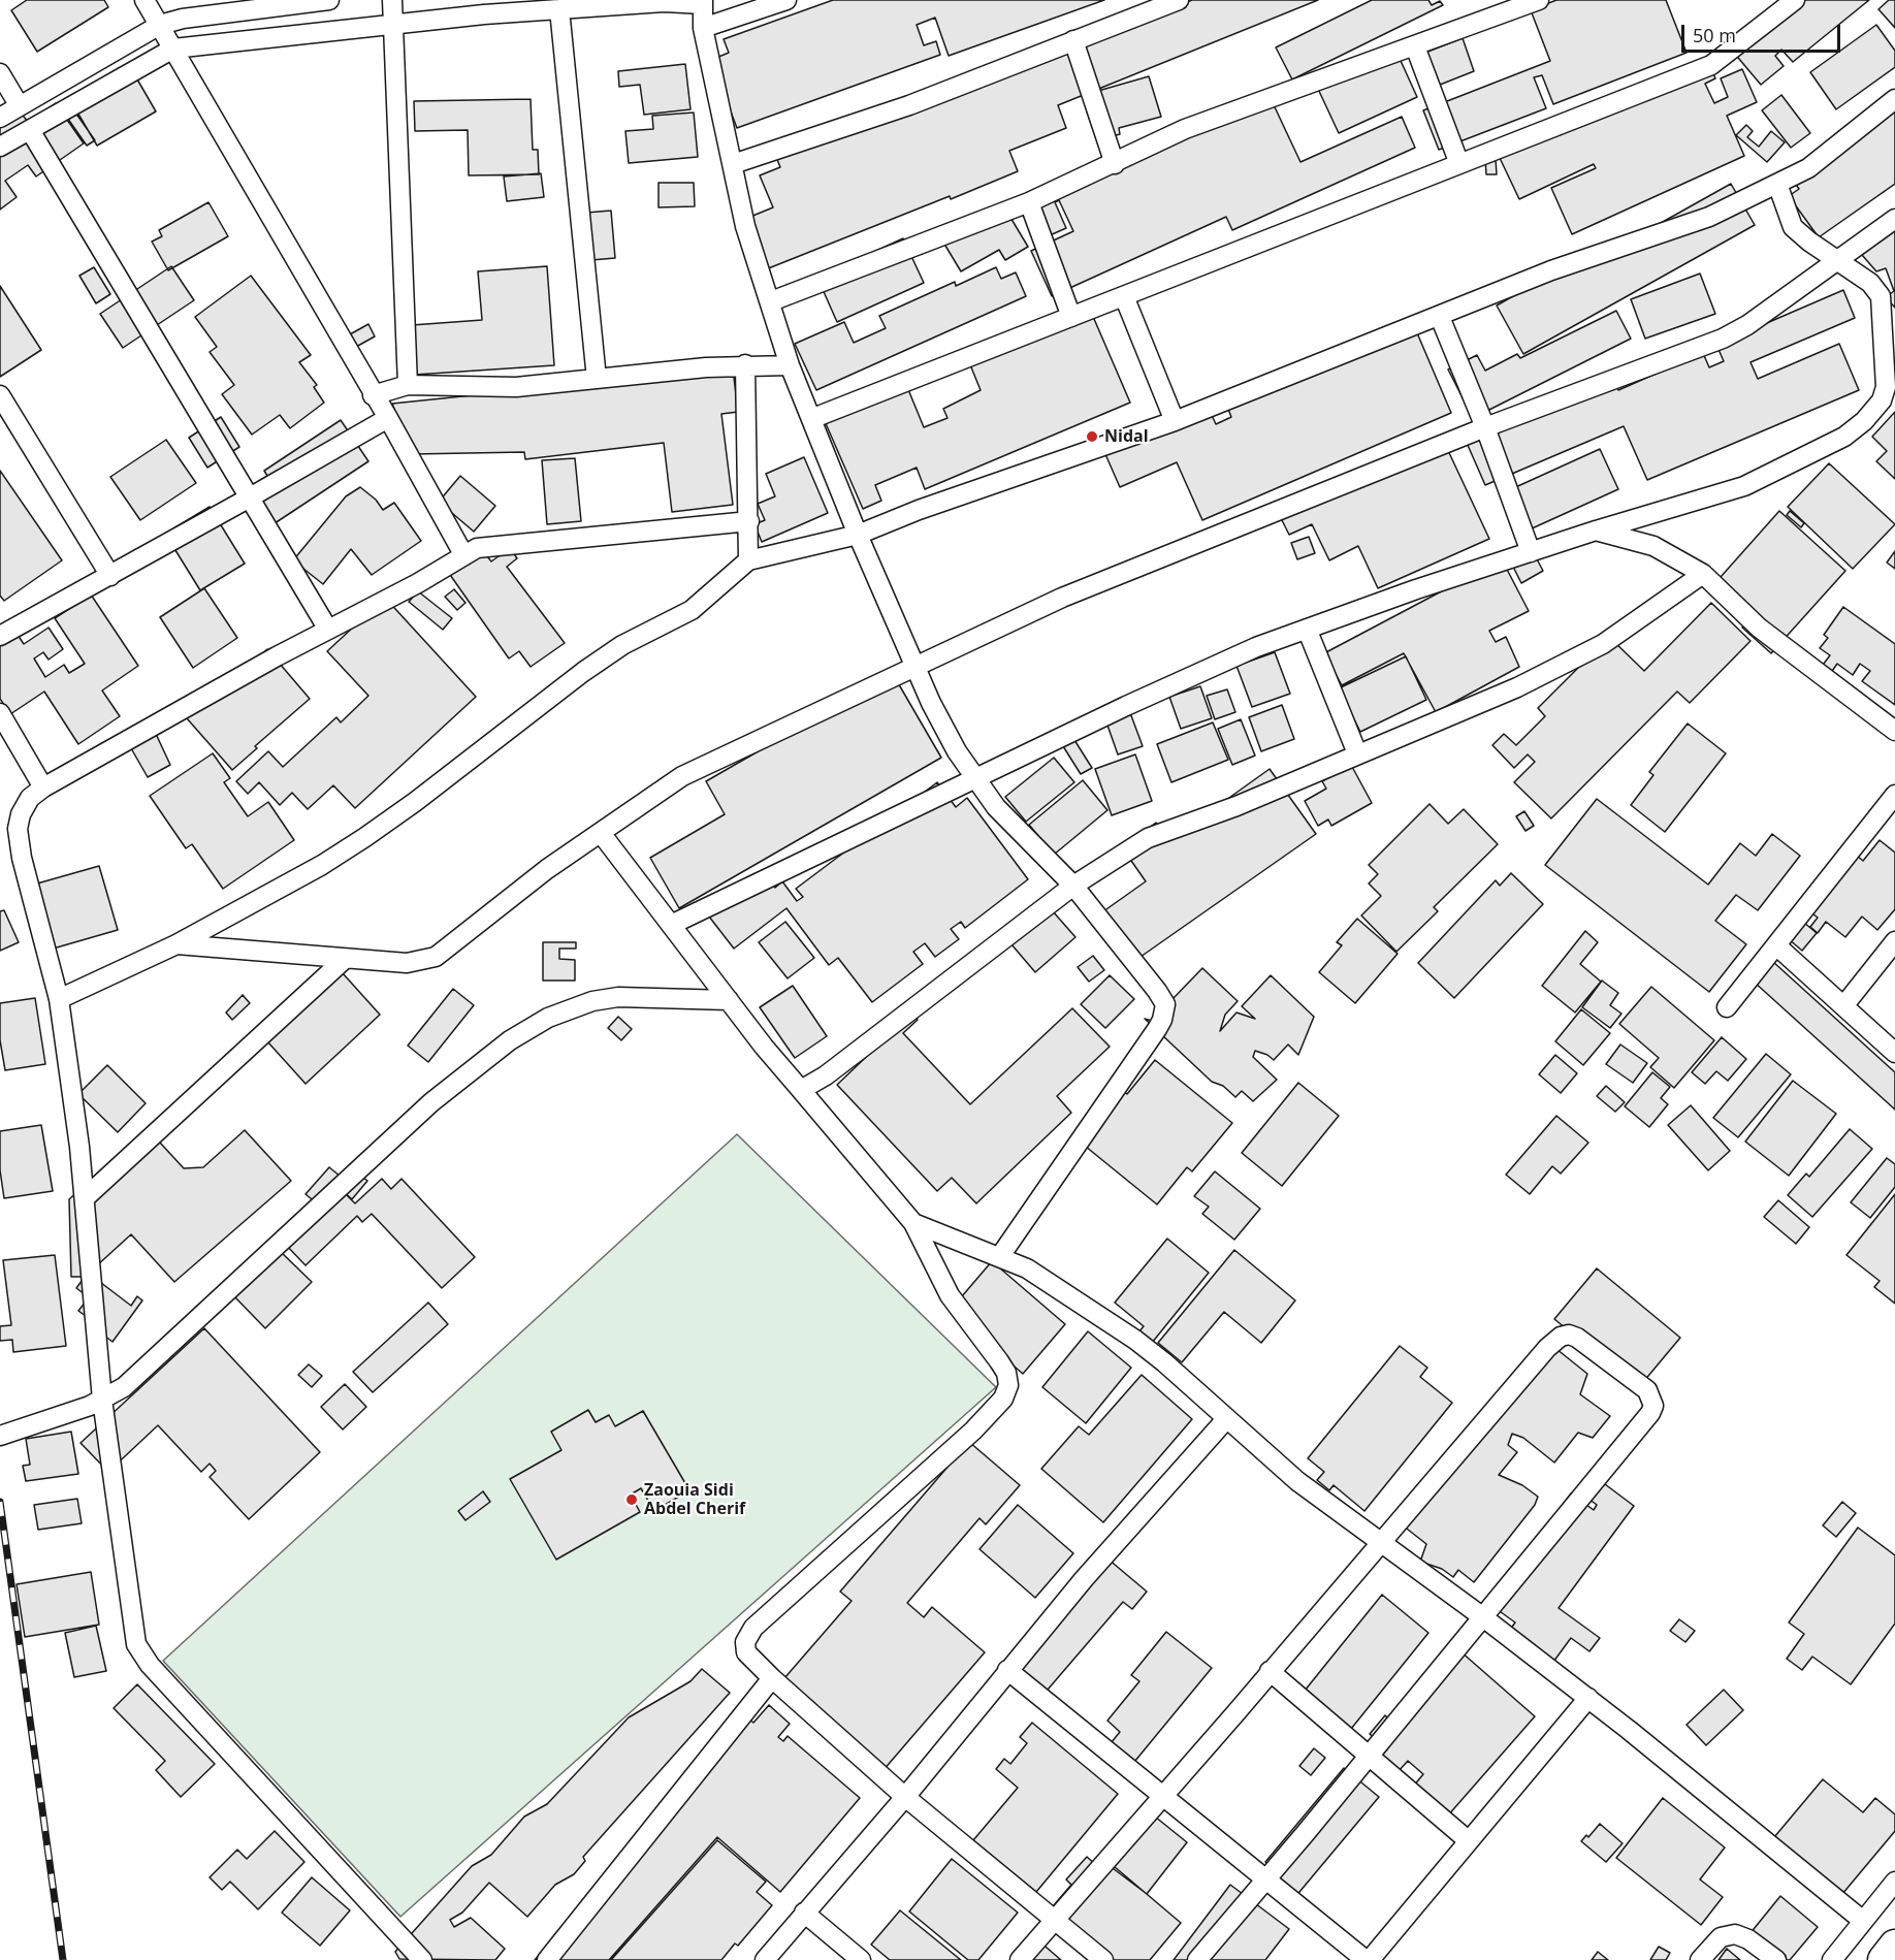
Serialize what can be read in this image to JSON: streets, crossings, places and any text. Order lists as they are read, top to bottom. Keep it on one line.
{"places":["Nidal","Zaouia Sidi Abdel Cherif"],"scale_bar":"50 m"}
